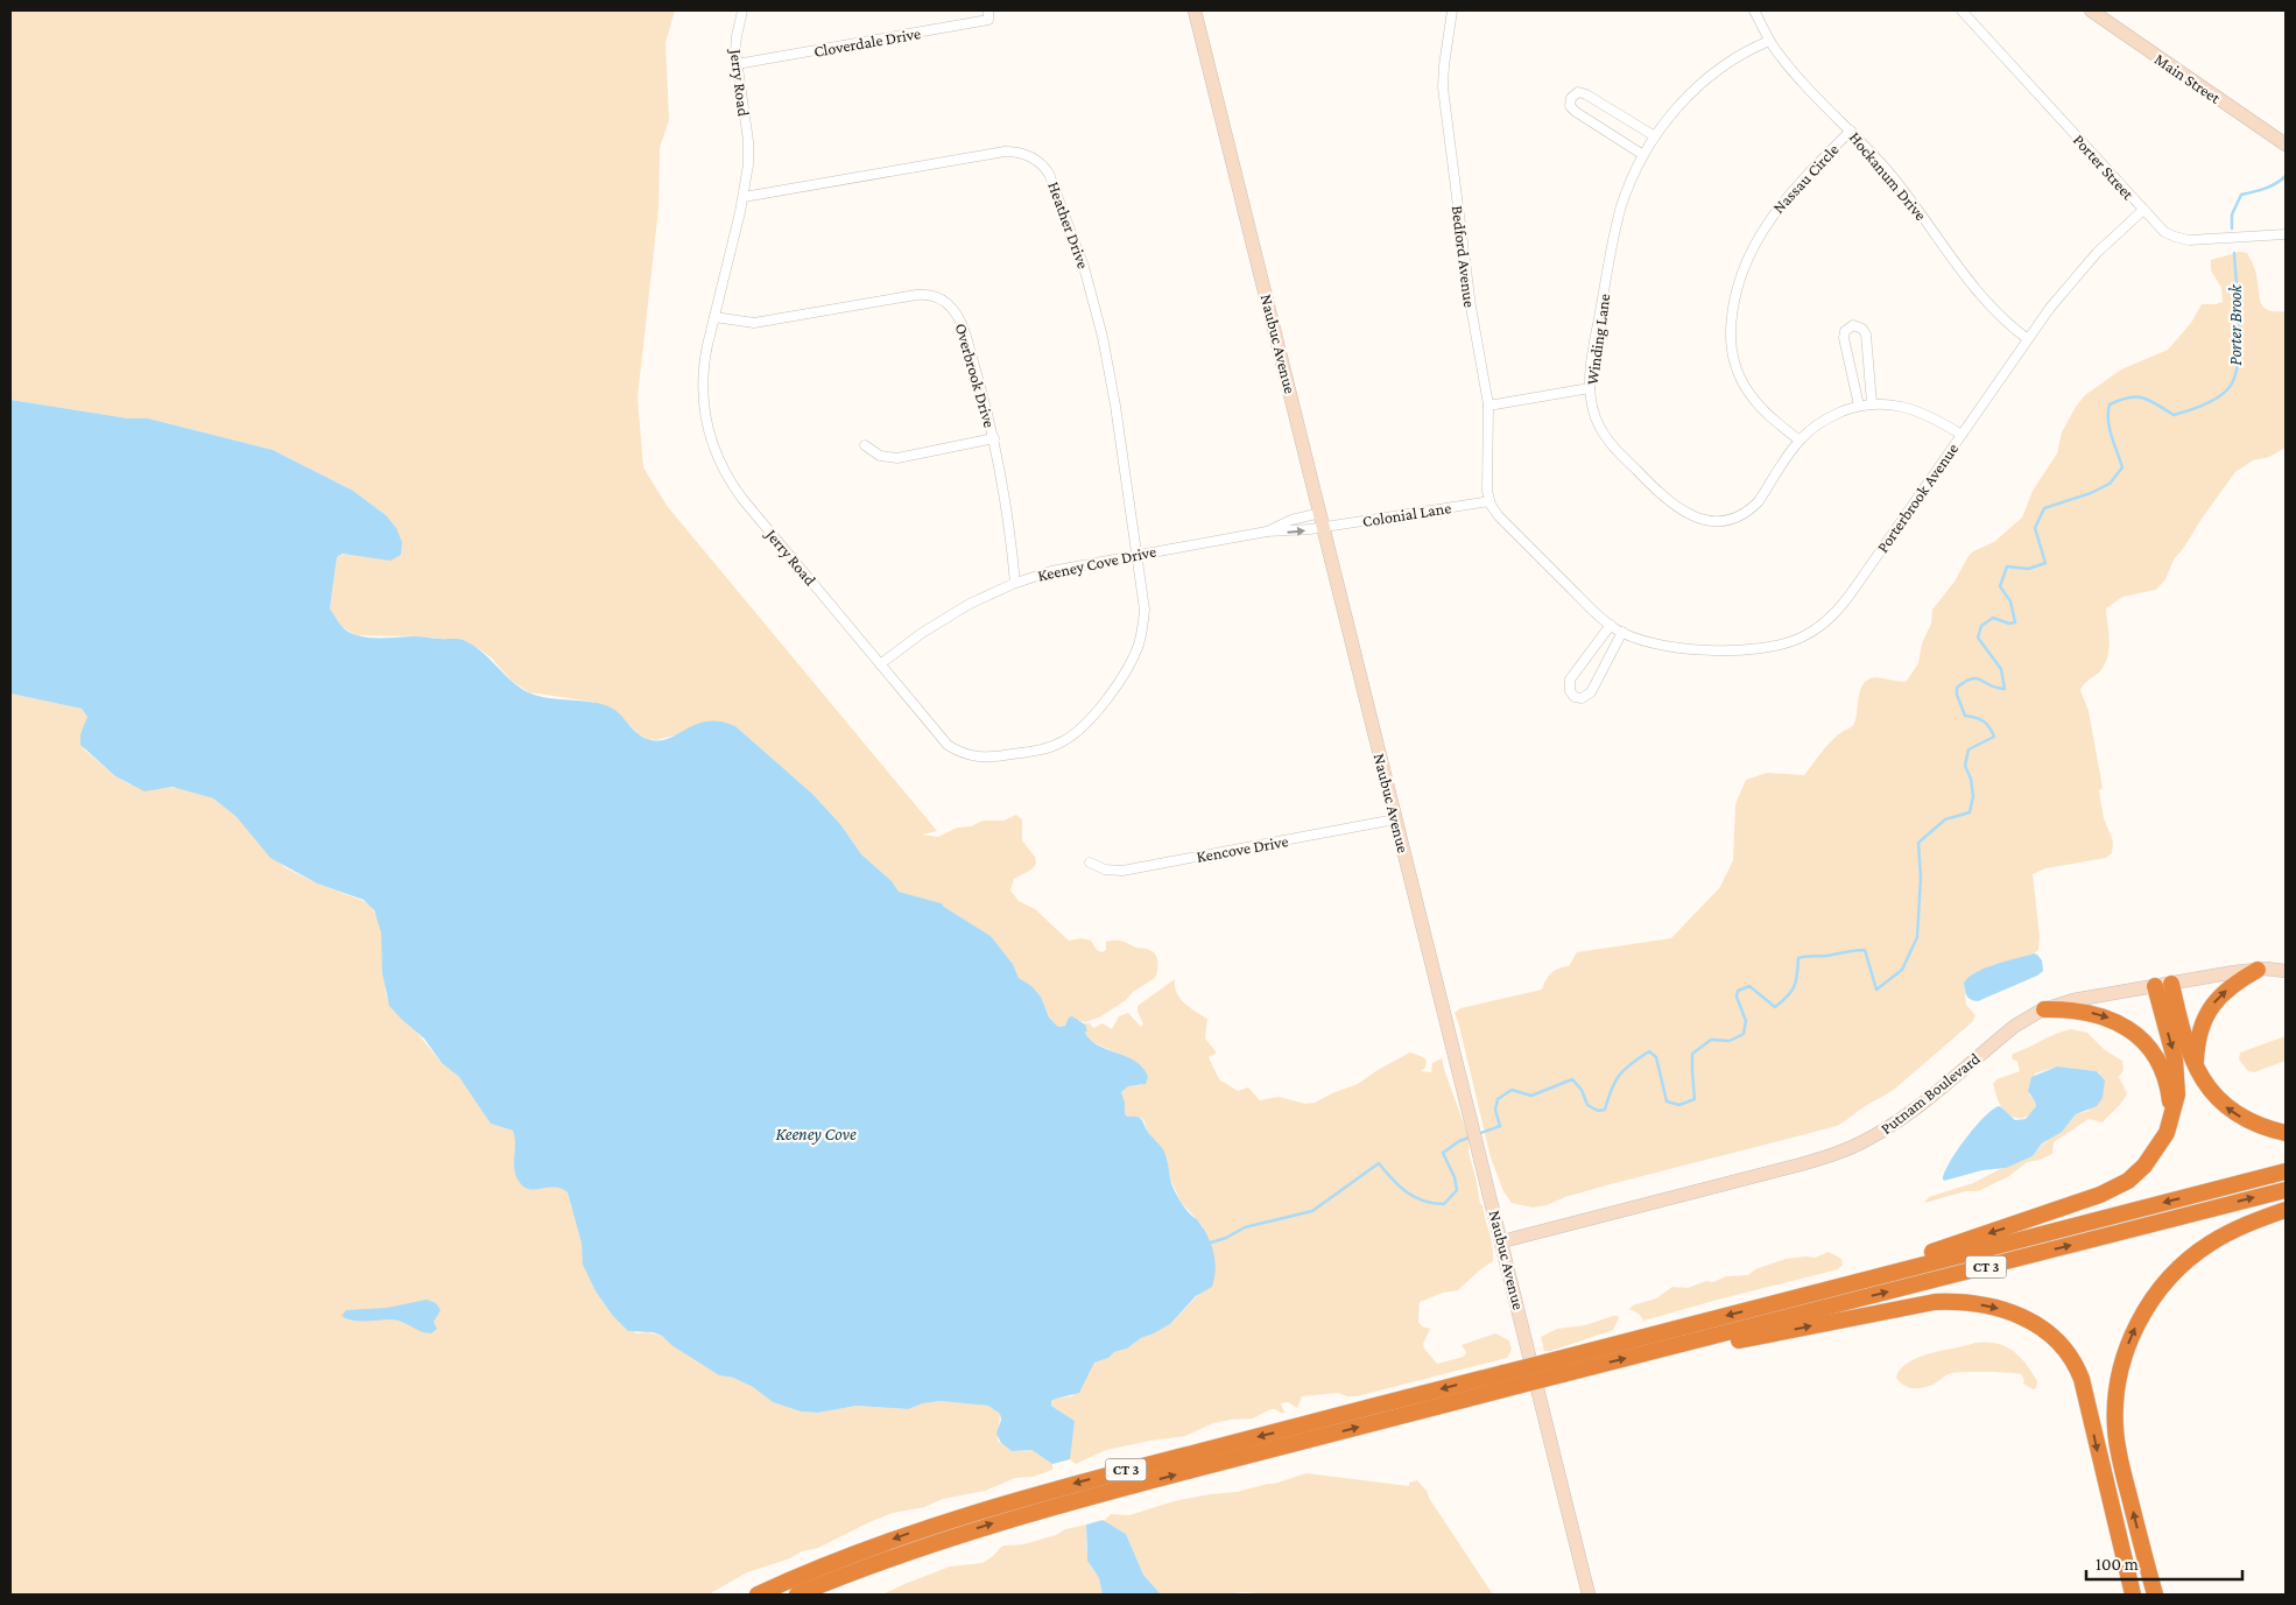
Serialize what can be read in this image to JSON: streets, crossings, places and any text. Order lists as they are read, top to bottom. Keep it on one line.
{"streets":{"highway":["CT 3"],"main road":["Main Street","Naubuc Avenue","Putnam Boulevard"],"street":["Cloverdale Drive","Jerry Road","Porter Street","Hockanum Drive","Nassau Circle","Heather Drive","Bedford Avenue","Winding Lane","Overbrook Drive","Porterbrook Avenue","Colonial Lane","Keeney Cove Drive","Kencove Drive"]},"crossings":[["Cloverdale Drive","Jerry Road"],["Jerry Road","Heather Drive"],["Jerry Road","Overbrook Drive"],["Jerry Road","Keeney Cove Drive"],["Porter Street","Porterbrook Avenue"],["Hockanum Drive","Nassau Circle"],["Hockanum Drive","Winding Lane"],["Hockanum Drive","Porterbrook Avenue"],["Nassau Circle","Winding Lane"],["Heather Drive","Keeney Cove Drive"],["Bedford Avenue","Porterbrook Avenue"],["Bedford Avenue","Colonial Lane"],["Winding Lane","Porterbrook Avenue"],["Naubuc Avenue","Colonial Lane"],["Naubuc Avenue","Keeney Cove Drive"],["Naubuc Avenue","Kencove Drive"],["Naubuc Avenue","Putnam Boulevard"],["Overbrook Drive","Keeney Cove Drive"],["Porterbrook Avenue","Colonial Lane"],["Colonial Lane","Keeney Cove Drive"]],"water":["Porter Brook","Keeney Cove"],"scale_bar":"100 m"}
